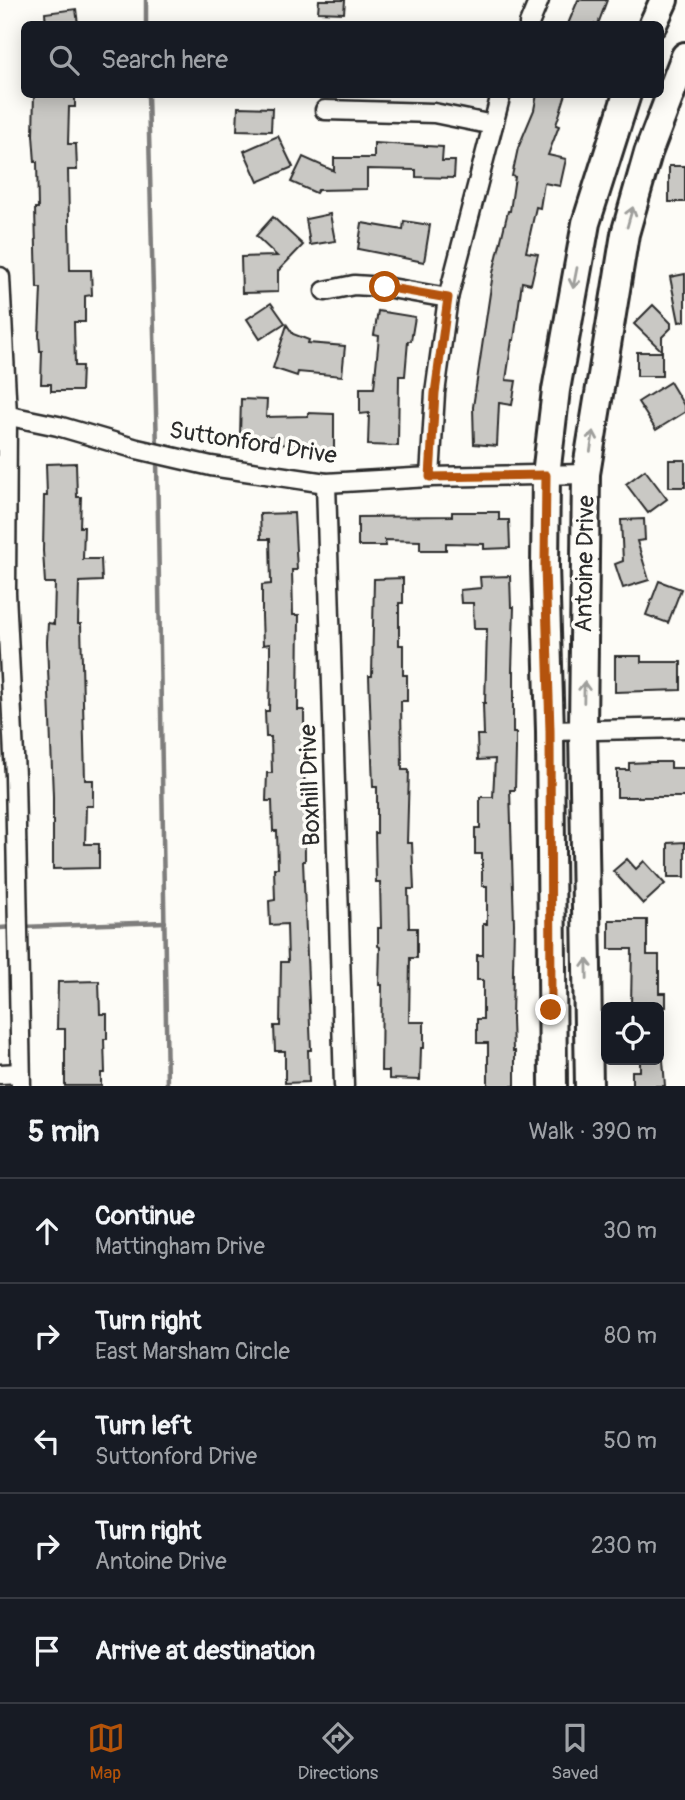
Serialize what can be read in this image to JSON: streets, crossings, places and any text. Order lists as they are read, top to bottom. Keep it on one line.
{"streets":{"main road":["Antoine Drive"],"street":["Suttonford Drive","Boxhill Drive"]},"crossings":[["Suttonford Drive","Antoine Drive"],["Suttonford Drive","Boxhill Drive"]],"page":{"search":"Search here","heading":["5 min","Walk · 390 m"],"list":[["Continue","Mattingham Drive","30 m"],["Turn right","East Marsham Circle","80 m"],["Turn left","Suttonford Drive","50 m"],["Turn right","Antoine Drive","230 m"],"Arrive at destination"],"nav":["Map","Directions","Saved"]}}
